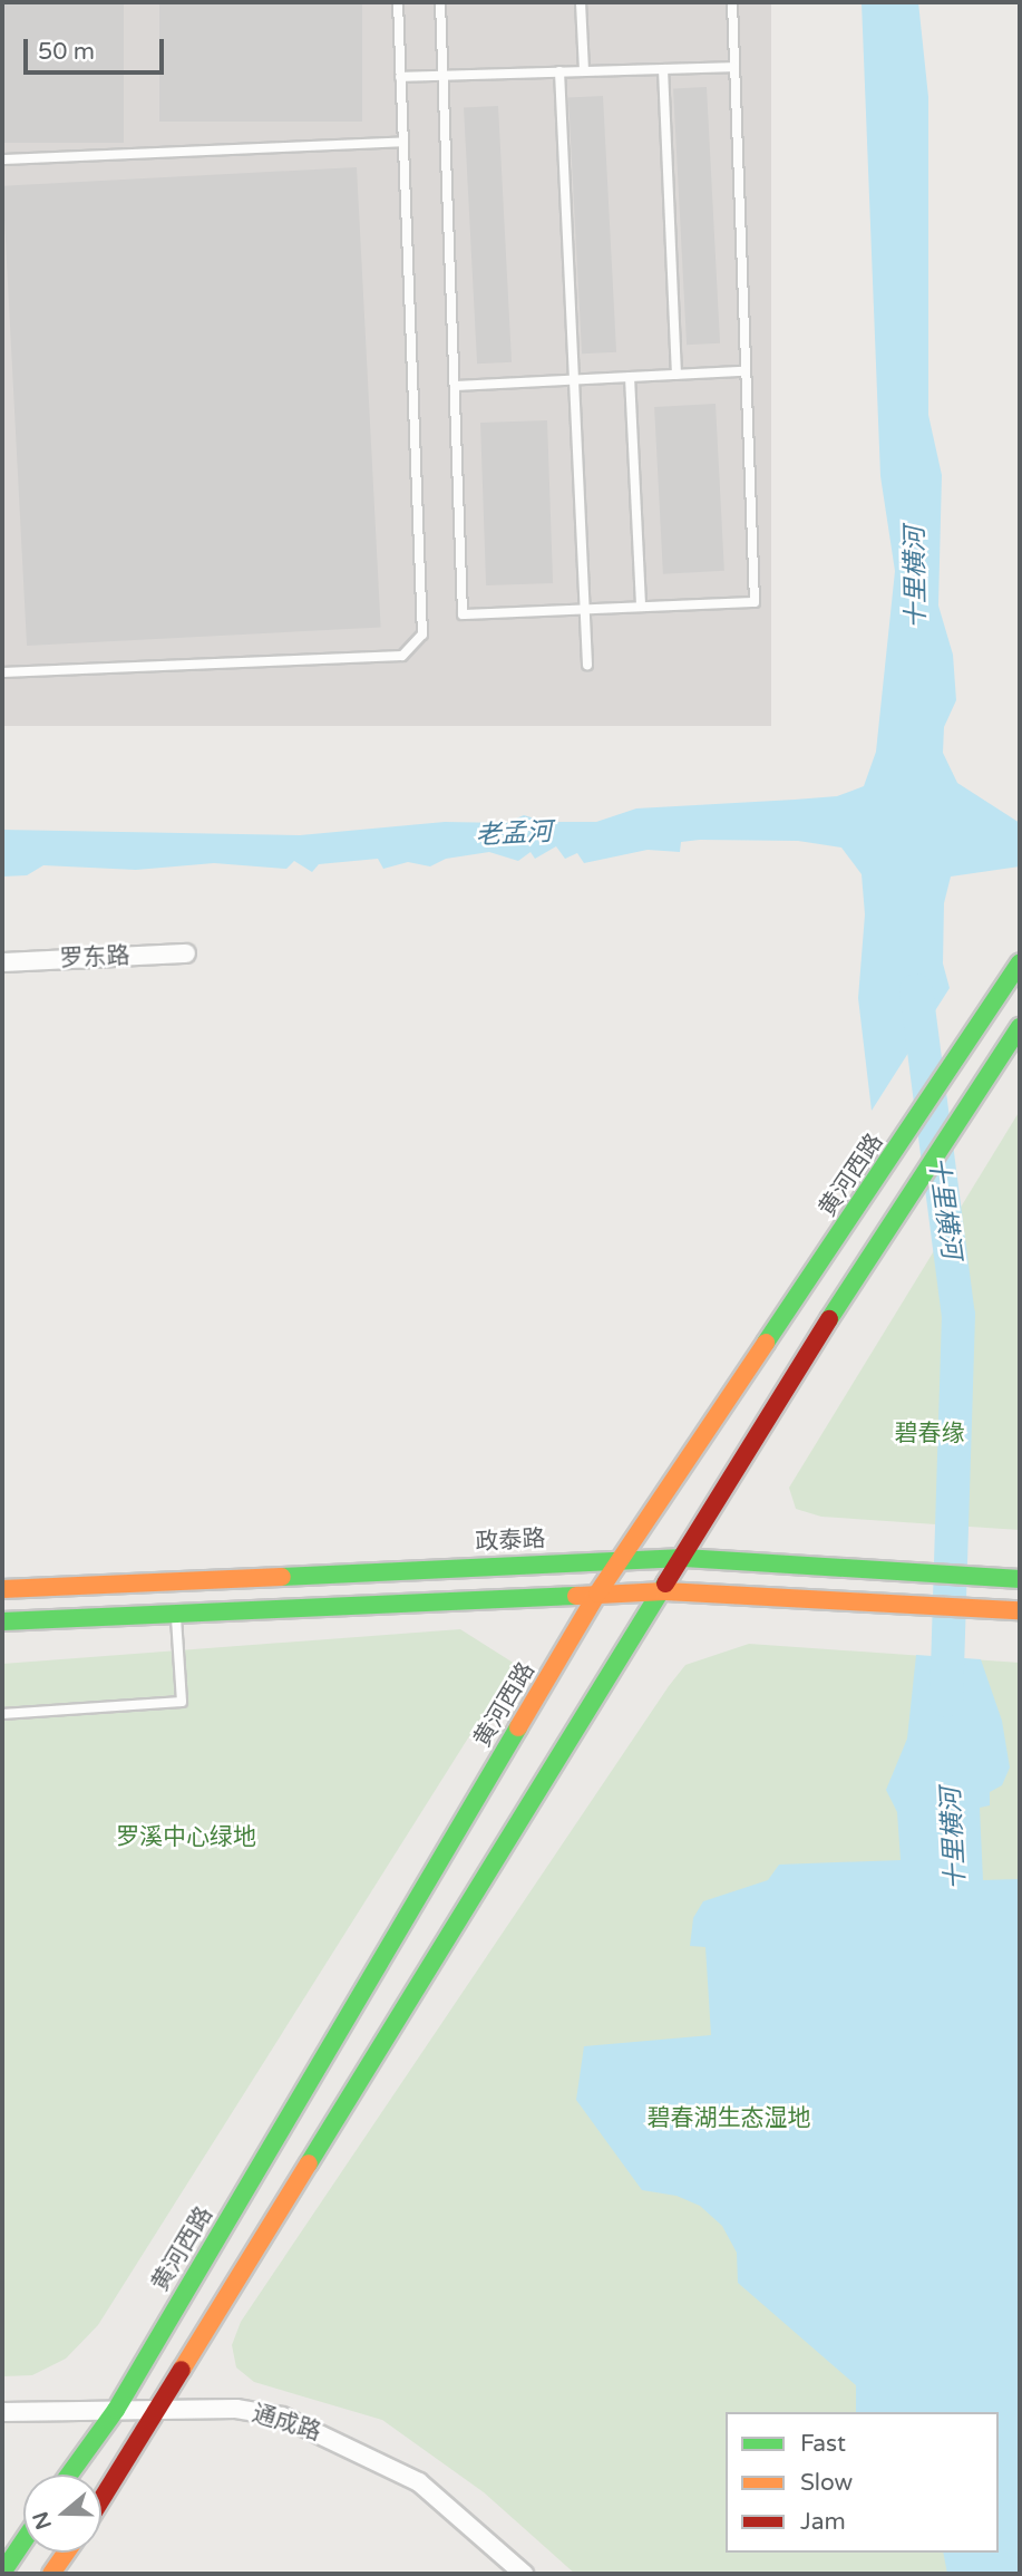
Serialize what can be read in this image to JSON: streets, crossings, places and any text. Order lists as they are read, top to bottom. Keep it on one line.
{"streets":{"main road":["黄河西路","政泰路"],"street":["罗东路","通成路"]},"crossings":[["黄河西路","政泰路"],["黄河西路","通成路"]],"water":["十里横河","老孟河"],"parks":["碧春缘","罗溪中心绿地","碧春湖生态湿地"],"legend":["Fast","Slow","Jam"],"scale_bar":"50 m","north":"left"}
